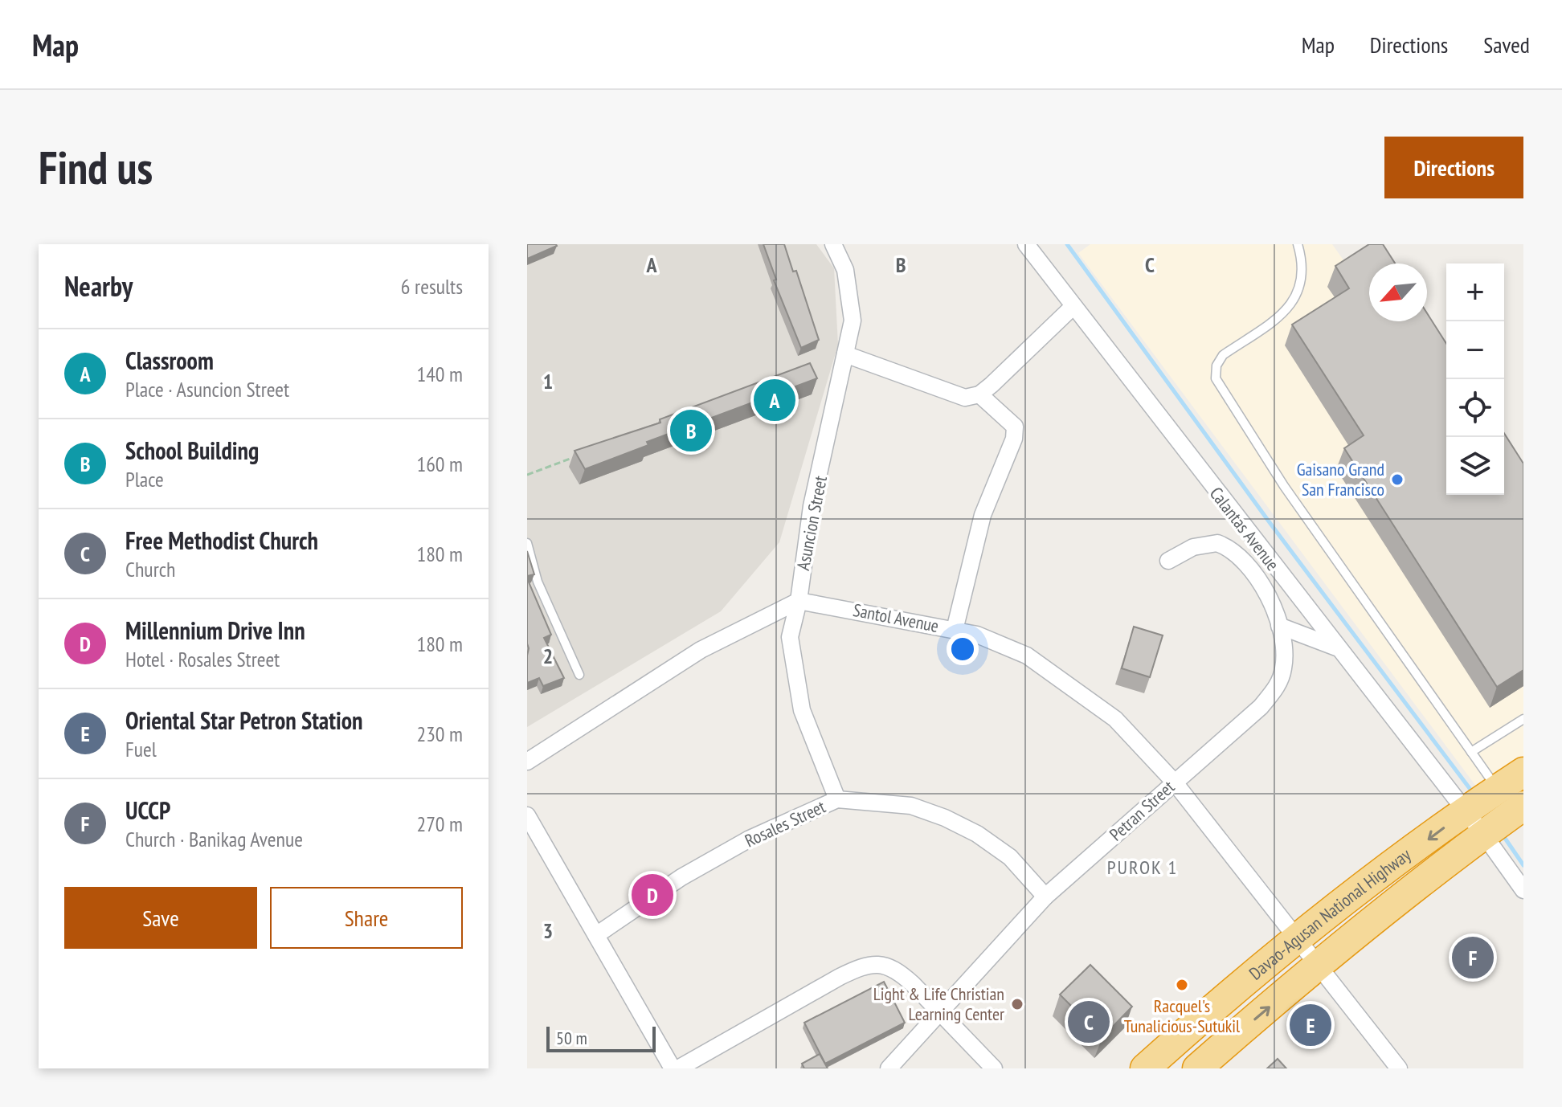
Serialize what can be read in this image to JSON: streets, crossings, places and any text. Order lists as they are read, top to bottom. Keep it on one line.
{"streets":{"highway":["Davao-Agusan National Highway"],"street":["Asuncion Street","Calantas Avenue","Santol Avenue","Petran Street","Rosales Street"]},"crossings":[["Asuncion Street","Santol Avenue"],["Asuncion Street","Rosales Street"],["Calantas Avenue","Davao-Agusan National Highway"],["Santol Avenue","Petran Street"],["Santol Avenue","Davao-Agusan National Highway"],["Petran Street","Rosales Street"]],"districts":["PUROK 1"],"places":["Gaisano Grand San Francisco","Racquel's Tunalicious-Sutukil","Light & Life Christian Learning Center"],"scale_bar":"50 m","north":"bottom left","page":{"header":"Map","nav":["Map","Directions","Saved"],"buttons":["Directions",["Save","Share"]],"title":"Find us","heading":["Nearby","6 results"],"map_buttons":["+","−"],"list":[{"mark":"A","name":"Classroom","note":"Place · Asuncion Street","value":"140 m"},{"mark":"B","name":"School Building","note":"Place","value":"160 m"},{"mark":"C","name":"Free Methodist Church","note":"Church","value":"180 m"},{"mark":"D","name":"Millennium Drive Inn","note":"Hotel · Rosales Street","value":"180 m"},{"mark":"E","name":"Oriental Star Petron Station","note":"Fuel","value":"230 m"},{"mark":"F","name":"UCCP","note":"Church · Banikag Avenue","value":"270 m"}],"pins":["A","B","D","F","C","E"],"scale":"50 m"},"grid":{"columns":["A","B","C"],"rows":["1","2","3"]}}
